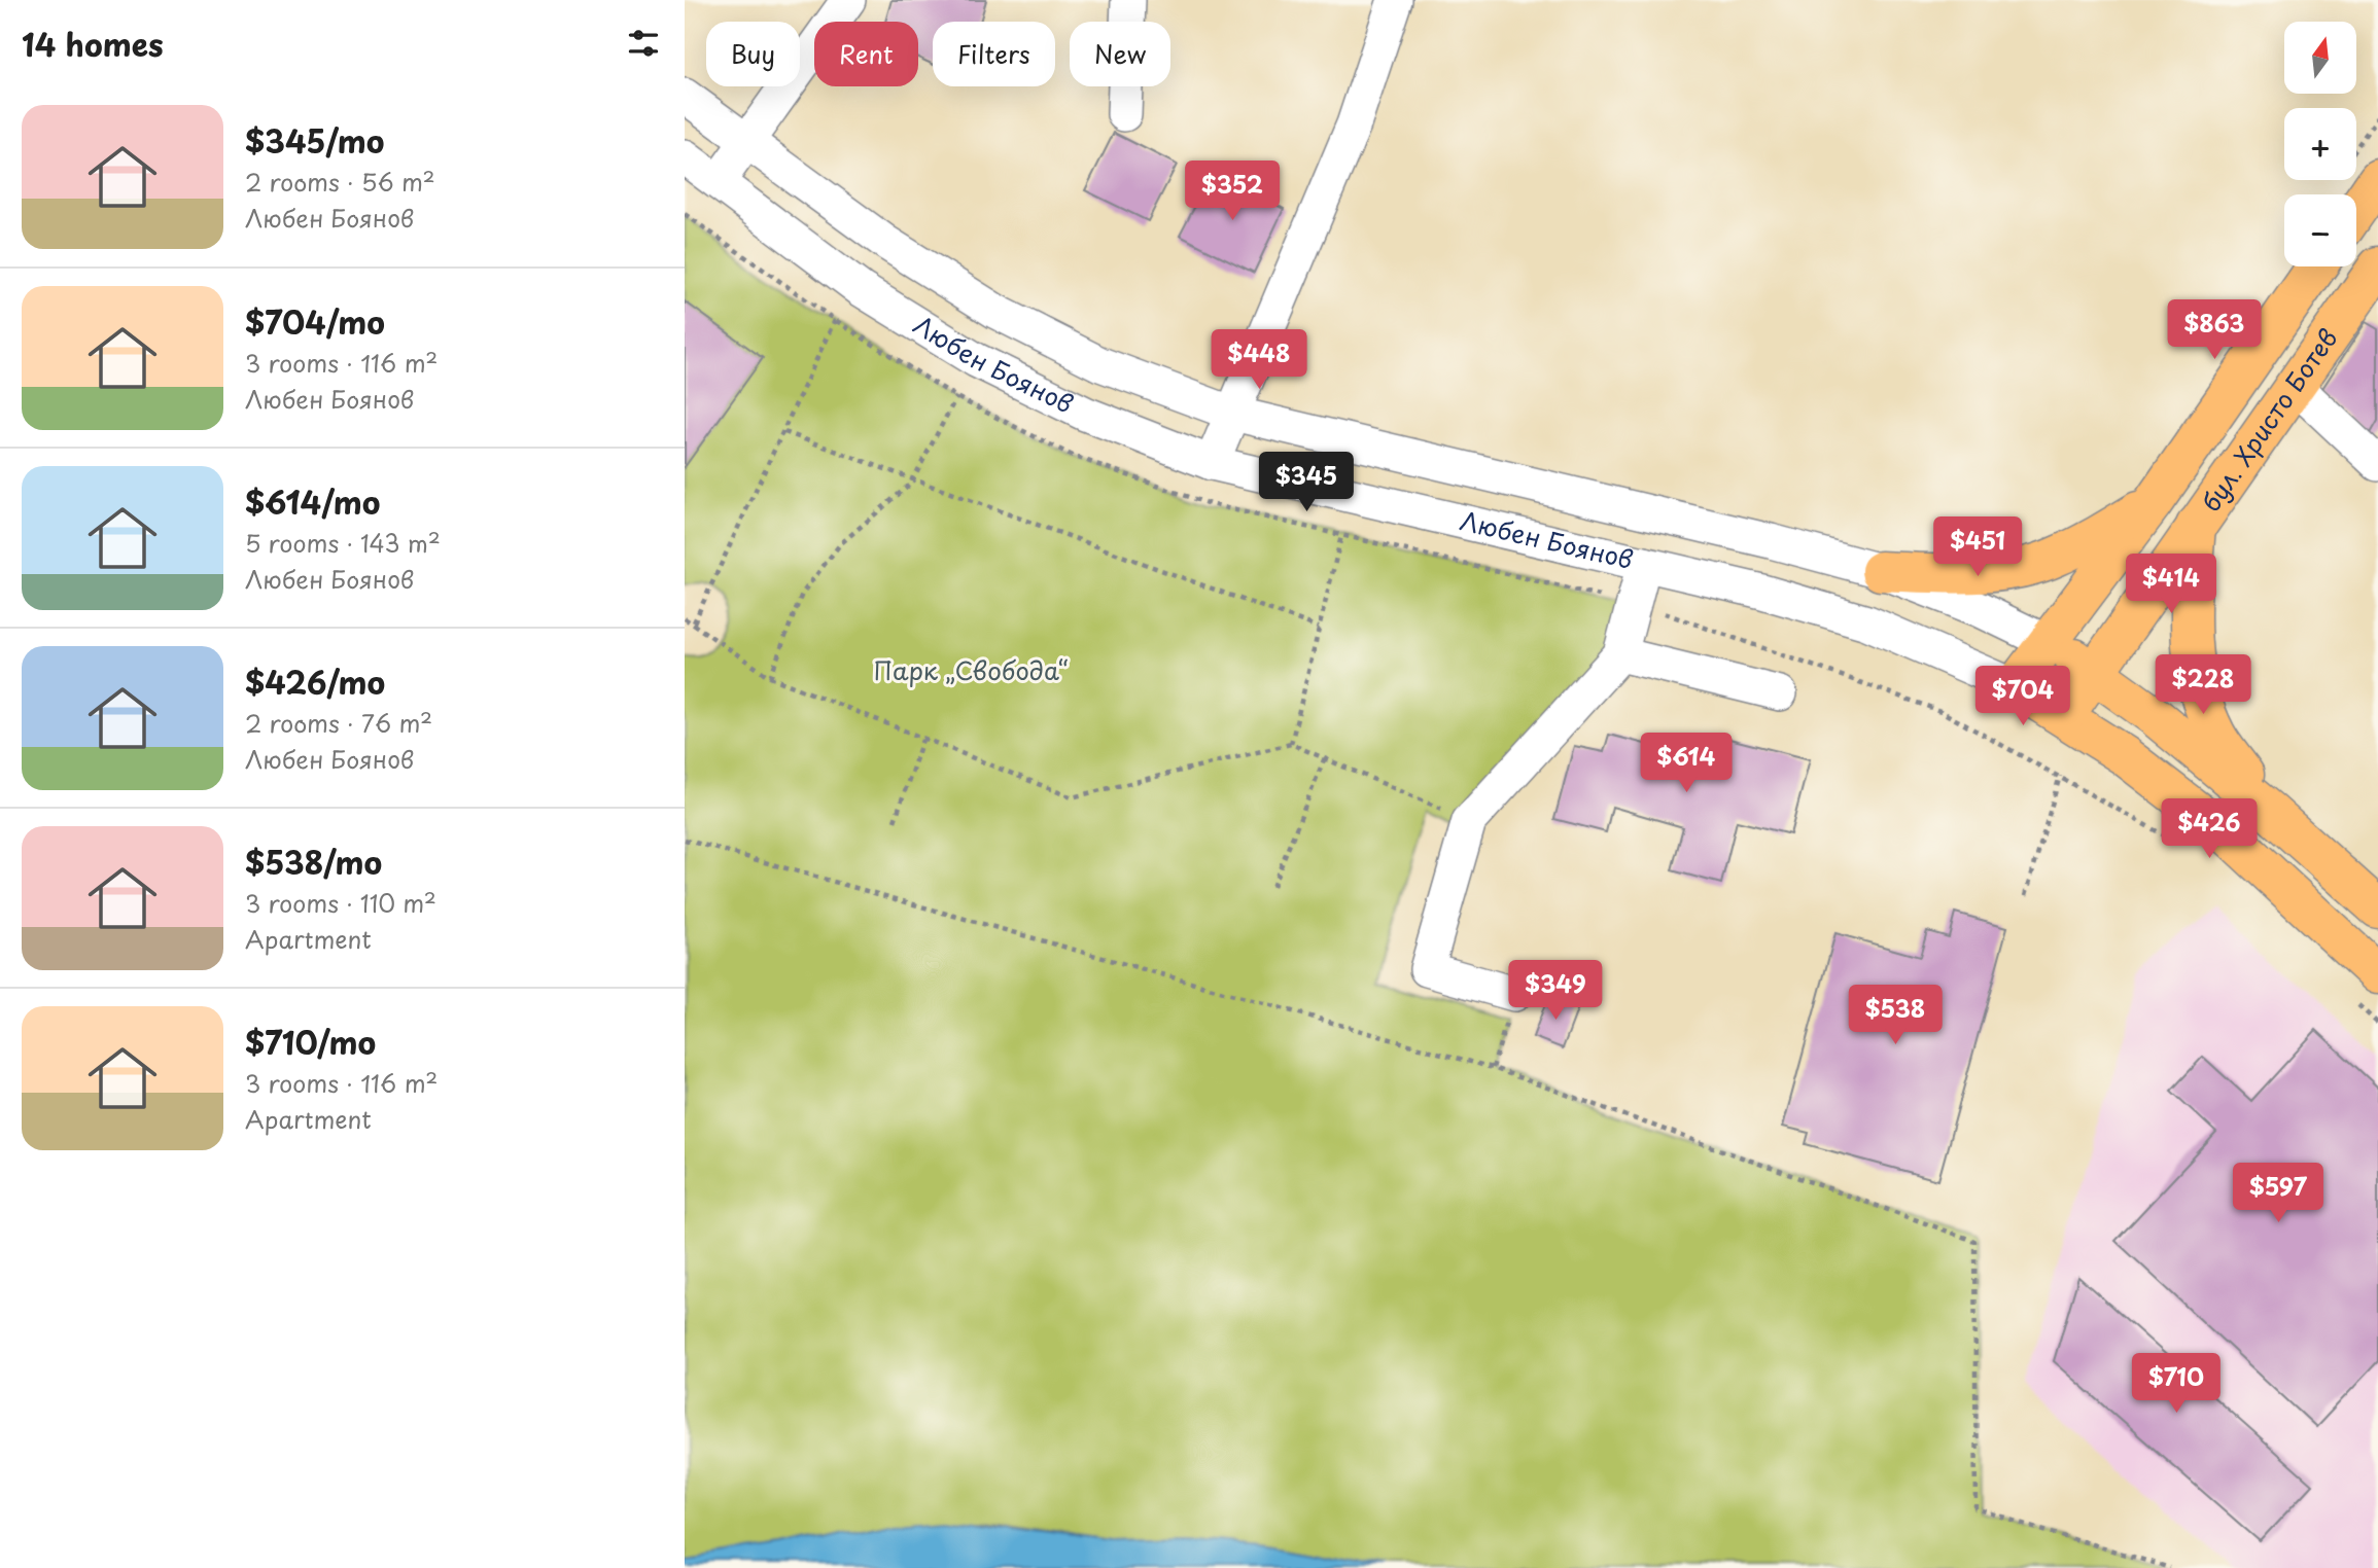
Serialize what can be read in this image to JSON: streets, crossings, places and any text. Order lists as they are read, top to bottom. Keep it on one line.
{"streets":{"main road":["Любен Боянов","бул. Христо Ботев"]},"crossings":[["Любен Боянов","бул. Христо Ботев"]],"parks":["Парк „Свобода“"],"north":"top","page":{"heading":"14 homes","map_buttons":["+","−"],"chip":["Buy","Rent","Filters","New"],"list":[{"name":"$345/mo","note":"2 rooms · 56 m² · Любен Боянов"},{"name":"$704/mo","note":"3 rooms · 116 m² · Любен Боянов"},{"name":"$614/mo","note":"5 rooms · 143 m² · Любен Боянов"},{"name":"$426/mo","note":"2 rooms · 76 m² · Любен Боянов"},{"name":"$538/mo","note":"3 rooms · 110 m² · Apartment"},{"name":"$710/mo","note":"3 rooms · 116 m² · Apartment"}],"price":["$352","$863","$448","$345","$451","$414","$228","$704","$614","$426","$349","$538","$597","$710"]}}
